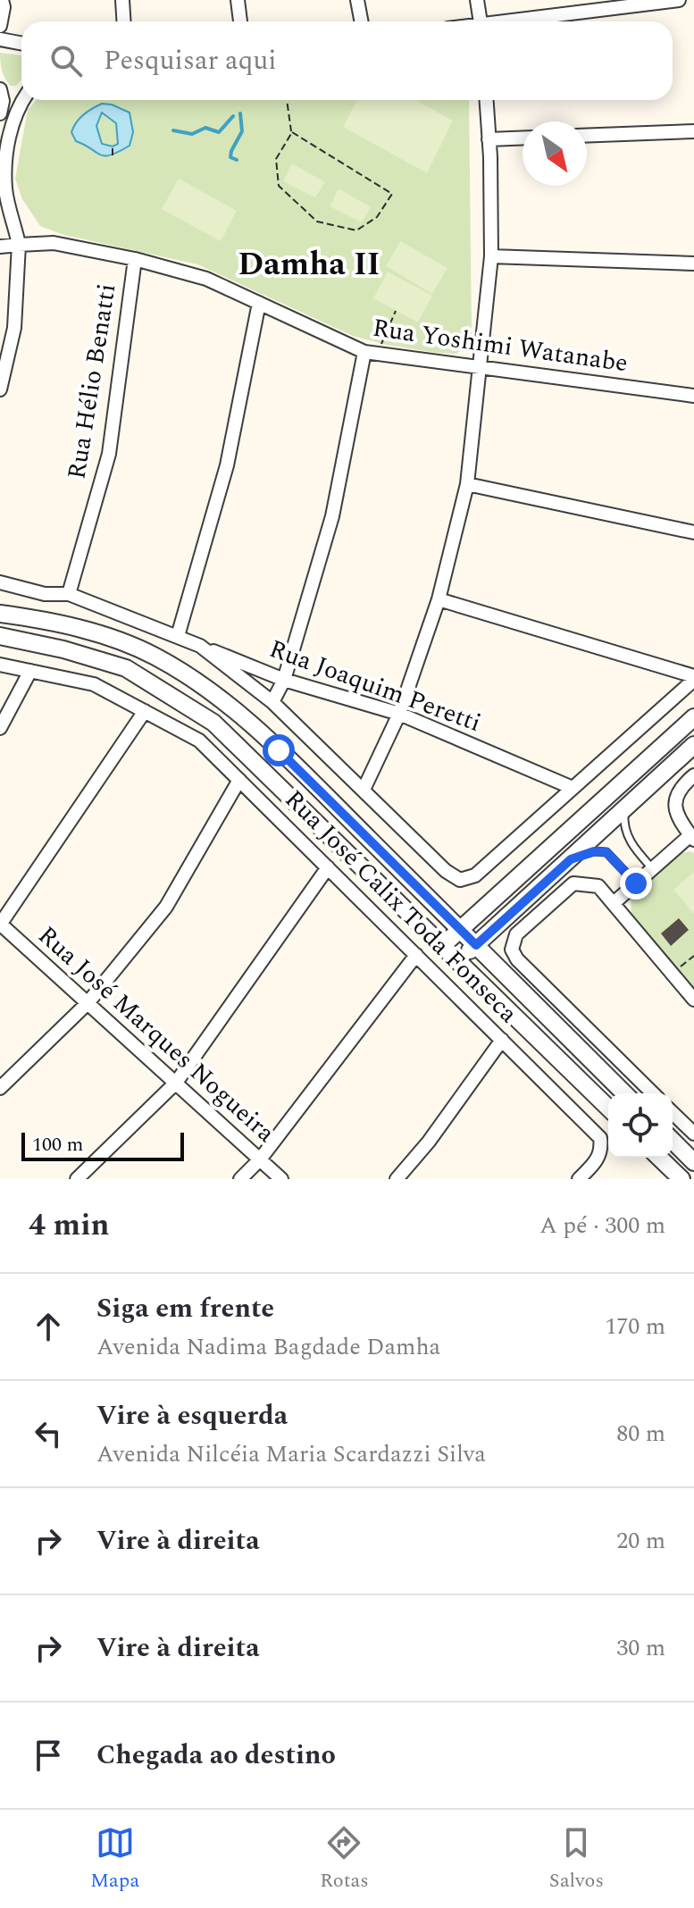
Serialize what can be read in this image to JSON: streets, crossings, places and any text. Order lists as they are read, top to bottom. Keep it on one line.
{"streets":{"street":["Rua Yoshimi Watanabe","Rua Hélio Benatti","Rua Joaquim Peretti","Rua José Calix Toda Fonseca","Rua José Marques Nogueira"]},"crossings":[["Rua Yoshimi Watanabe","Rua Hélio Benatti"]],"districts":["Damha II"],"scale_bar":"100 m","north":"bottom right","page":{"search":"Pesquisar aqui","scale":"100 m","heading":["4 min","A pé · 300 m"],"list":[["Siga em frente","Avenida Nadima Bagdade Damha","170 m"],["Vire à esquerda","Avenida Nilcéia Maria Scardazzi Silva","80 m"],["Vire à direita","20 m"],["Vire à direita","30 m"],"Chegada ao destino"],"nav":["Mapa","Rotas","Salvos"]}}
